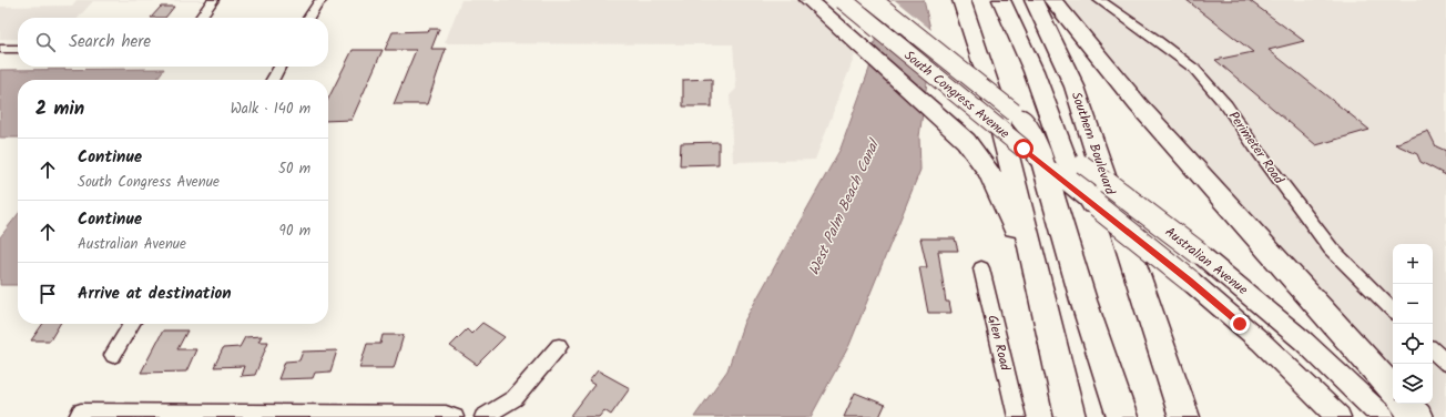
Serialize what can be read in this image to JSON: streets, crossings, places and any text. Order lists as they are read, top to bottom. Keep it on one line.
{"streets":{"highway":["Southern Boulevard"],"main road":["South Congress Avenue","Australian Avenue"],"street":["Perimeter Road","Glen Road"]},"crossings":[["South Congress Avenue","Australian Avenue"]],"water":["West Palm Beach Canal"],"page":{"search":"Search here","heading":["2 min","Walk · 140 m"],"list":[["Continue","South Congress Avenue","50 m"],["Continue","Australian Avenue","90 m"],"Arrive at destination"],"map_buttons":["+","−"]}}
